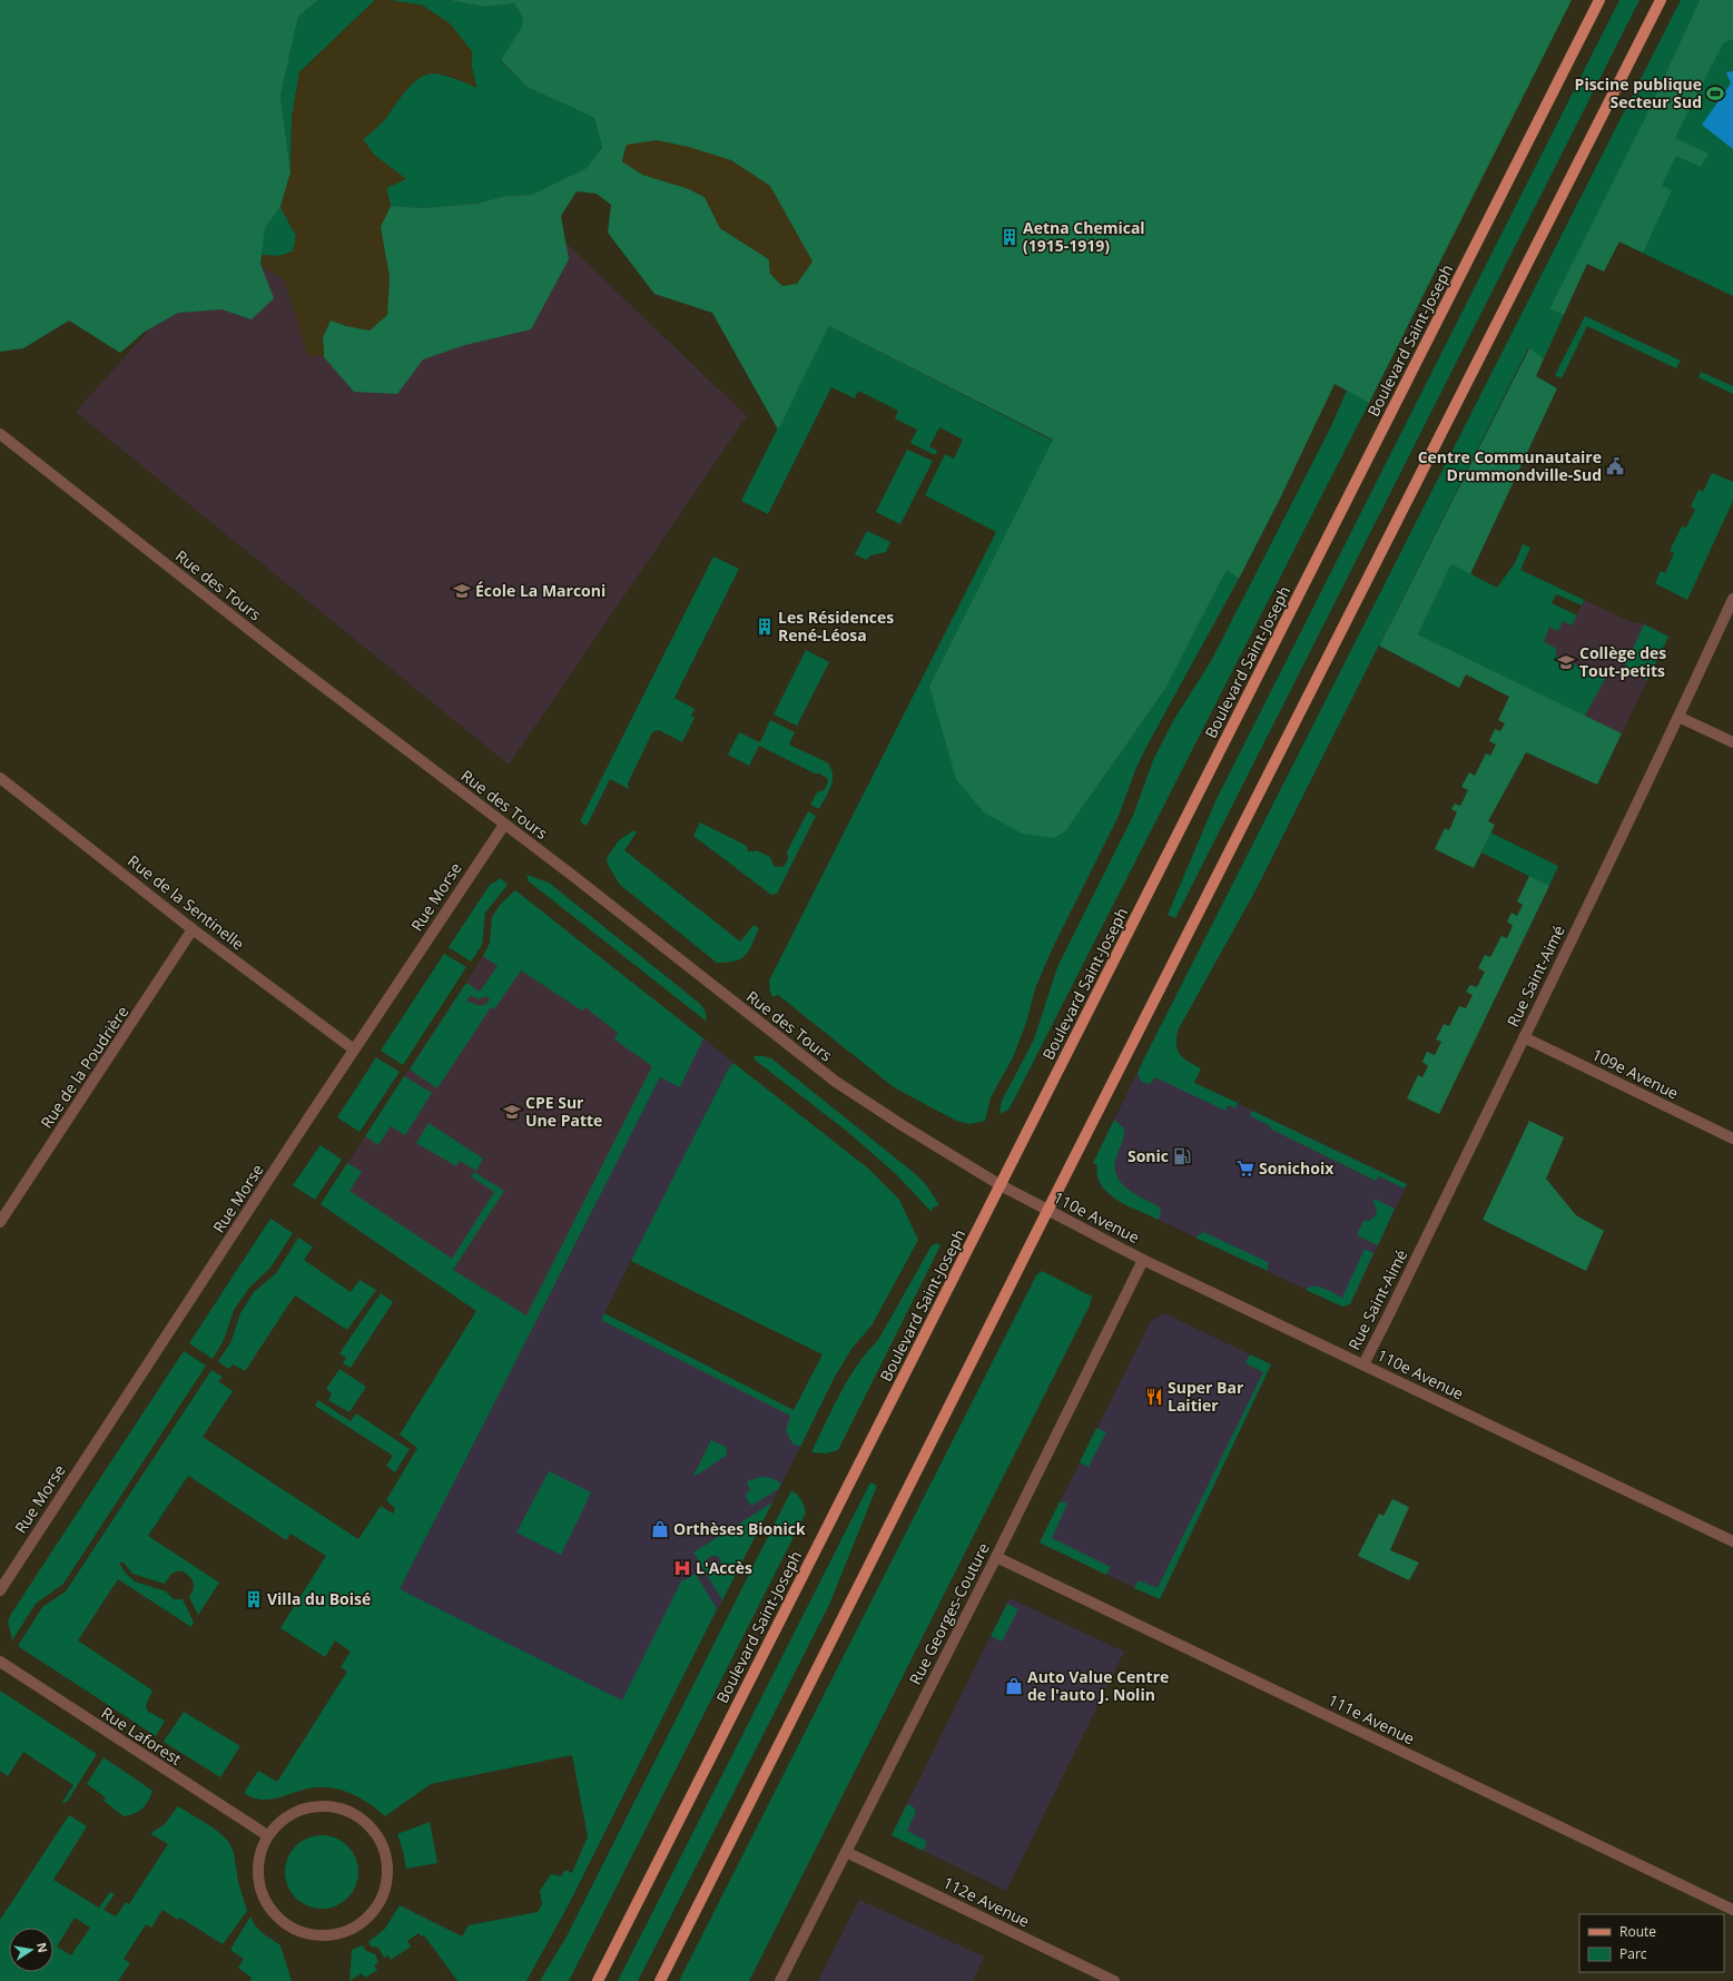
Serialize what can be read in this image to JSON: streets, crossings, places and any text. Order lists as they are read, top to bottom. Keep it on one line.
{"streets":{"main road":["Boulevard Saint-Joseph"],"street":["Rue des Tours","Rue Morse","Rue de la Sentinelle","Rue Saint-Aimé","Rue de la Poudrière","109e Avenue","110e Avenue","Rue Georges-Couture","111e Avenue","Rue Laforest","112e Avenue"]},"crossings":[["Boulevard Saint-Joseph","Rue des Tours"],["Boulevard Saint-Joseph","110e Avenue"],["Rue des Tours","Rue Morse"],["Rue des Tours","110e Avenue"],["Rue Morse","Rue de la Sentinelle"],["Rue de la Sentinelle","Rue de la Poudrière"],["Rue Saint-Aimé","109e Avenue"],["Rue Saint-Aimé","110e Avenue"],["110e Avenue","Rue Georges-Couture"],["Rue Georges-Couture","111e Avenue"],["Rue Georges-Couture","112e Avenue"]],"places":{"sports":["Piscine publique Secteur Sud"],"building":["Aetna Chemical (1915-1919)","Les Résidences René-Léosa","Villa du Boisé"],"public building":["Centre Communautaire Drummondville-Sud"],"school or university":["École La Marconi","Collège des Tout-petits","CPE Sur Une Patte"],"fuel station":["Sonic"],"supermarket":["Sonichoix"],"restaurant":["Super Bar Laitier"],"shop":["Orthèses Bionick","Auto Value Centre de l'auto J. Nolin"],"hospital":["L'Accès"]},"legend":["Route","Parc"],"north":"right"}
